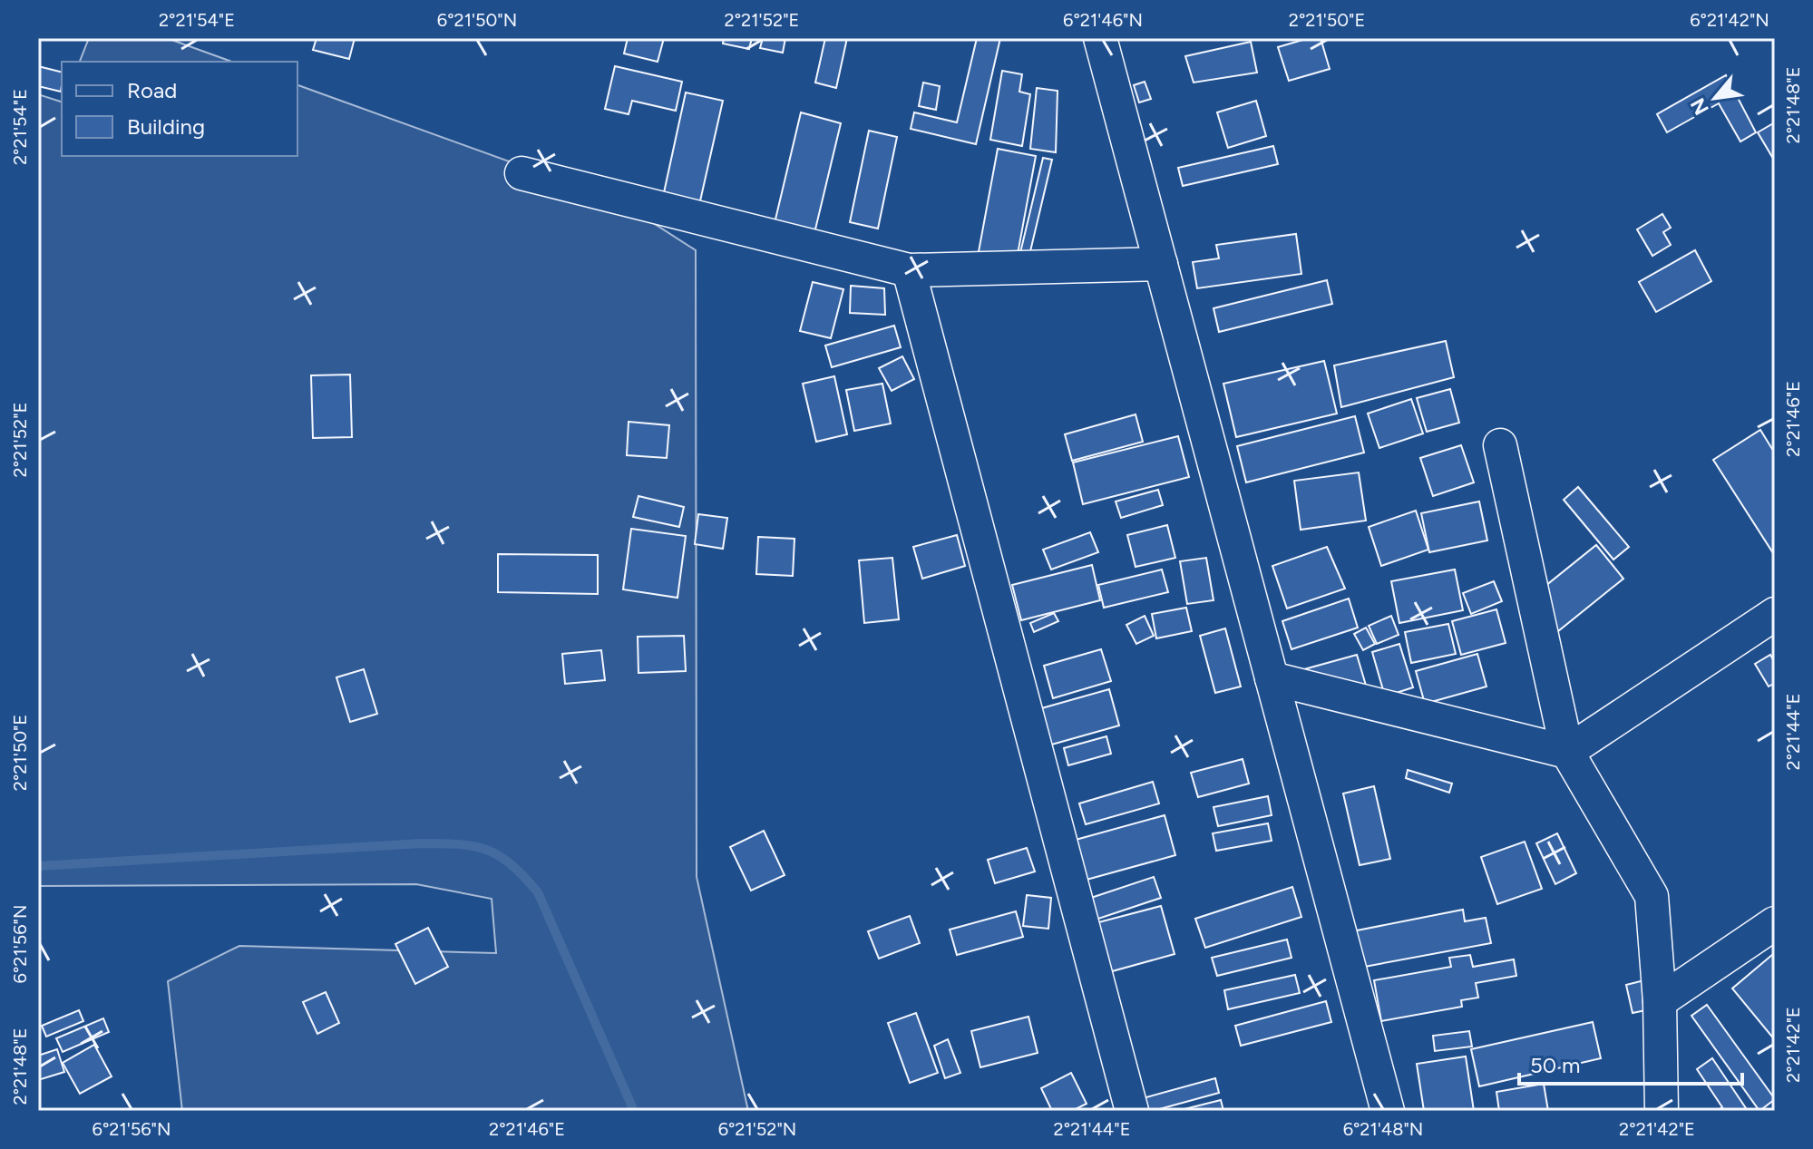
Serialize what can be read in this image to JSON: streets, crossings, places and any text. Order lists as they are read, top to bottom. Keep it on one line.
{"legend":["Road","Building"],"scale_bar":"50 m","north":"bottom left","coordinates":["2°21'54\"E","6°21'50\"N","2°21'52\"E","6°21'46\"N","2°21'50\"E","6°21'42\"N","2°21'48\"E","2°21'46\"E","2°21'44\"E","6°21'56\"N","2°21'42\"E","6°21'52\"N","6°21'48\"N"]}
